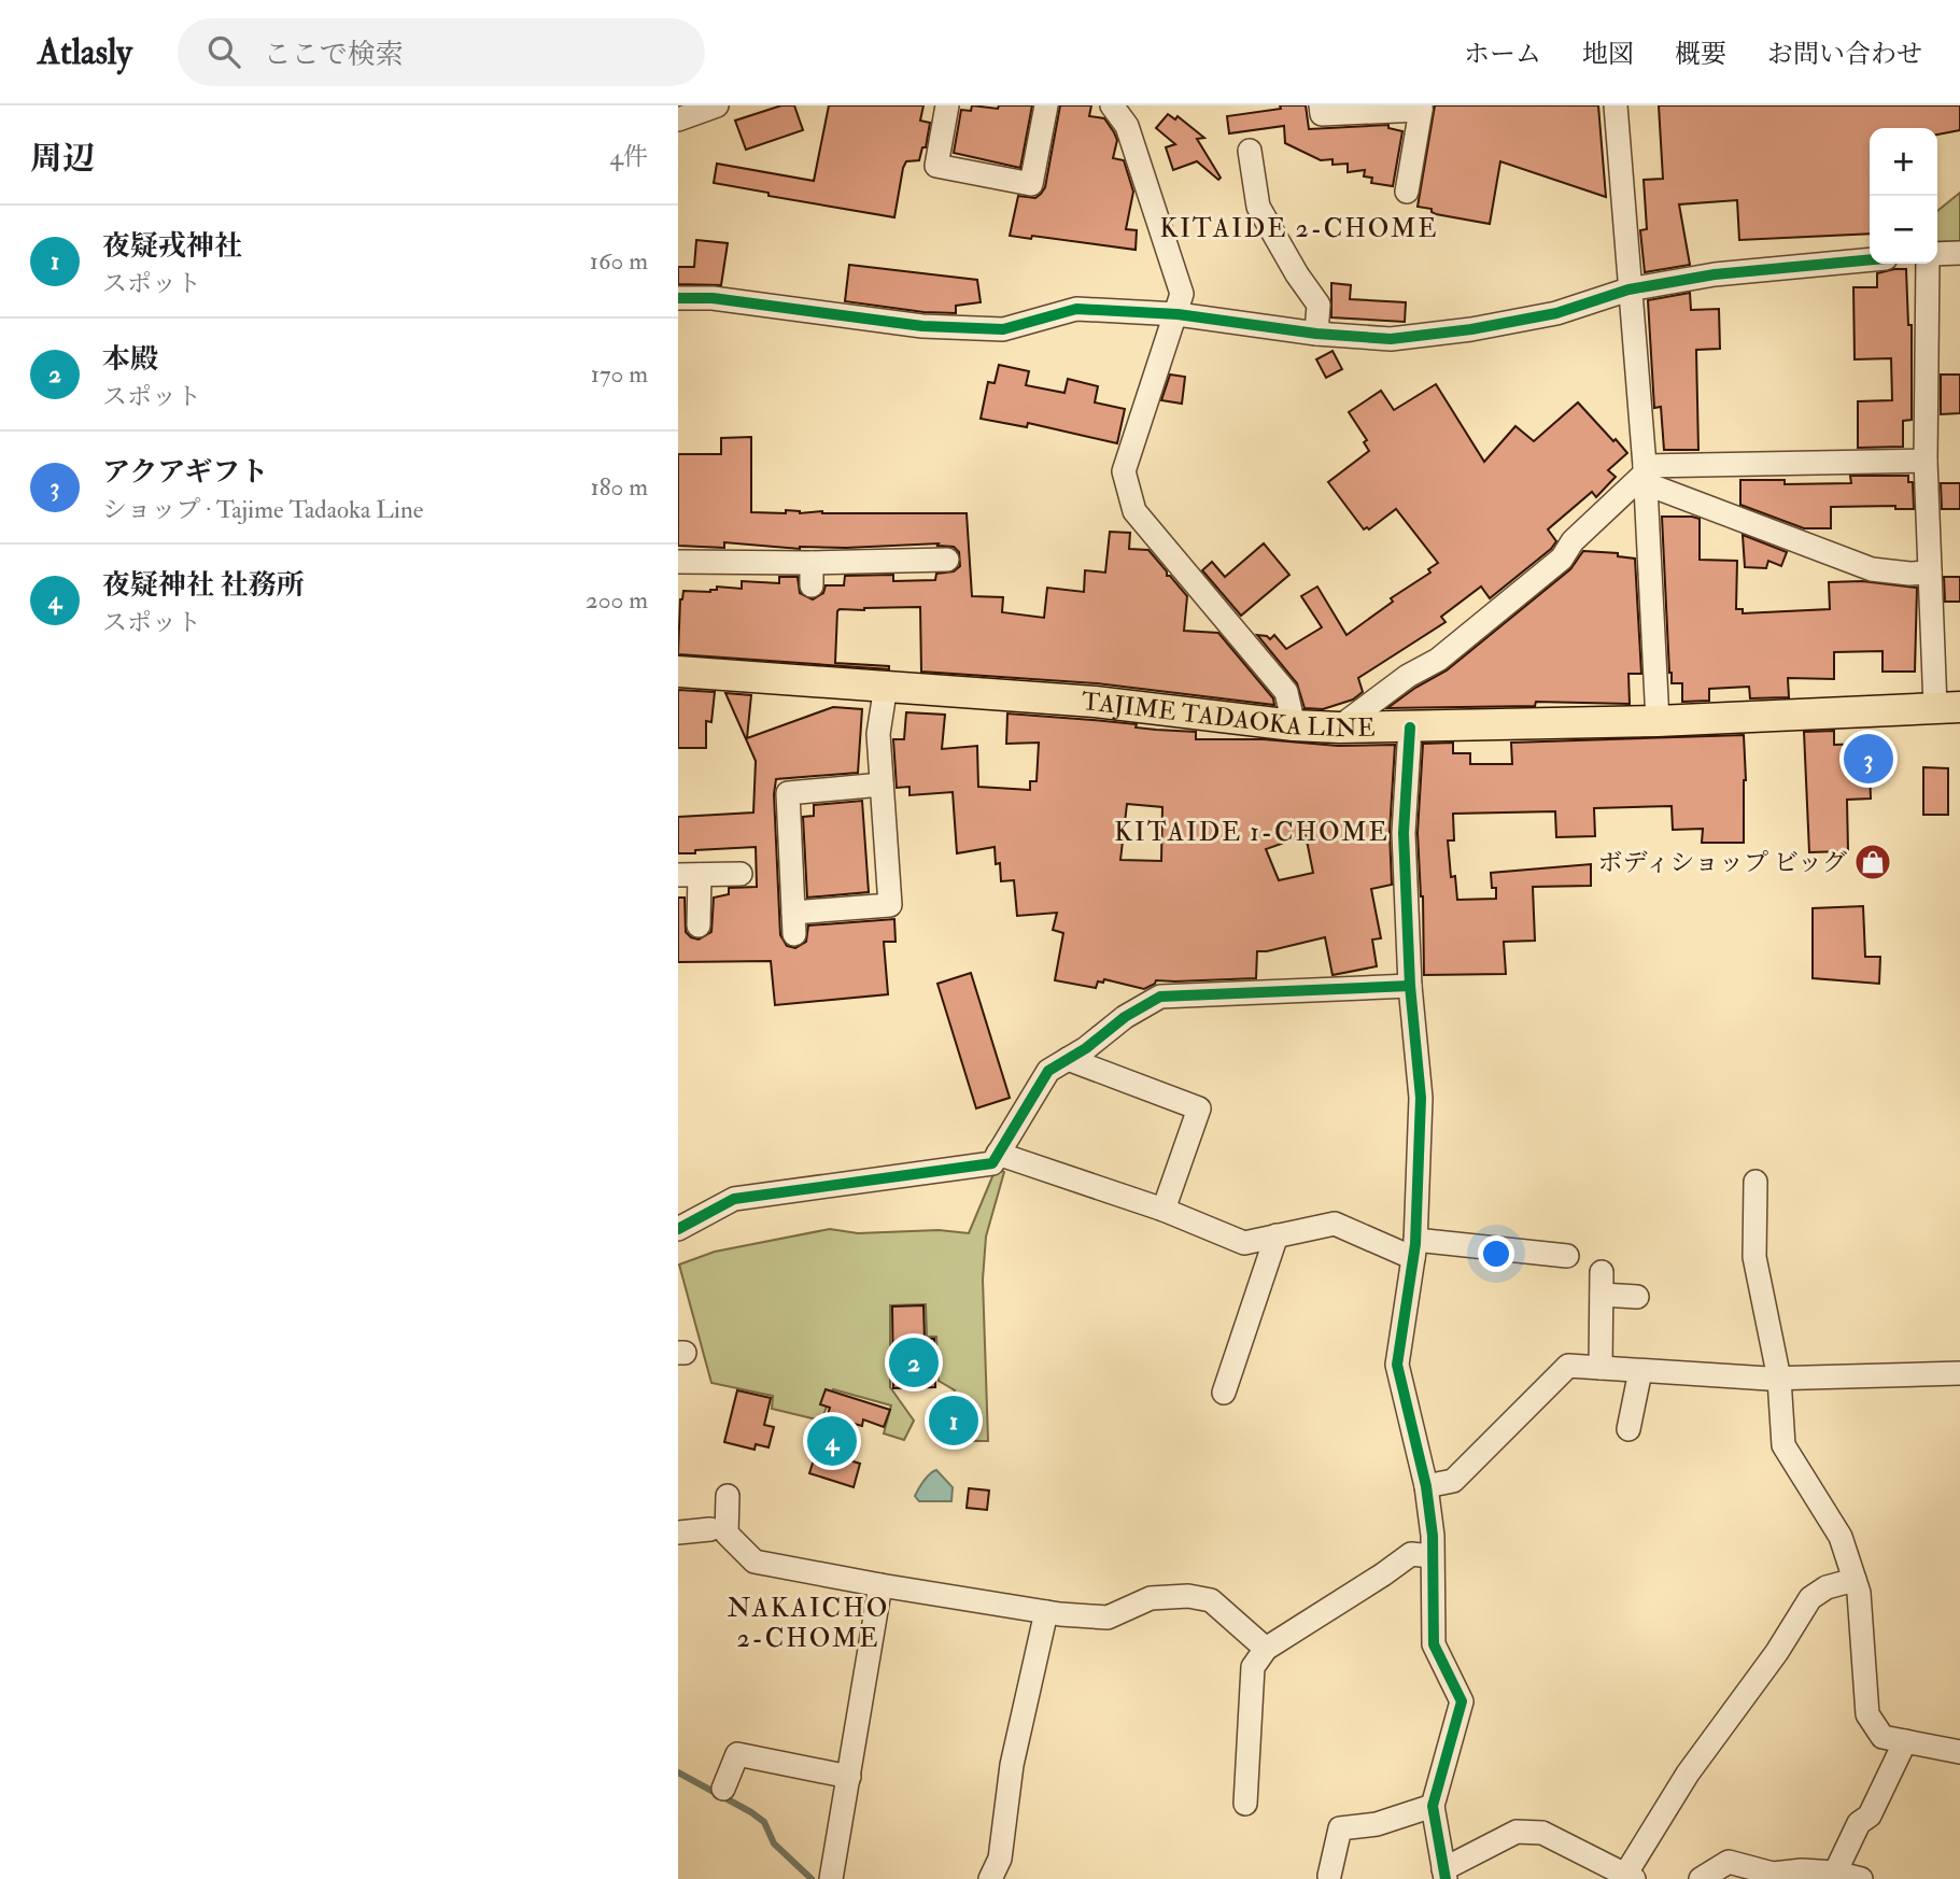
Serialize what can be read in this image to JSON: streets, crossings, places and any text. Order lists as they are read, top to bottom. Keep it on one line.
{"streets":{"main road":["TAJIME TADAOKA LINE"]},"districts":["KITAIDE 2-CHOME","KITAIDE 1-CHOME","NAKAICHO 2-CHOME"],"places":{"shop":["ボディショップ ビッグ"]},"page":{"header":"Atlasly","search":"ここで検索","nav":["ホーム","地図","概要","お問い合わせ"],"heading":["周辺","4件"],"map_buttons":["+","−"],"list":[{"mark":"1","name":"夜疑戎神社","note":"スポット","value":"160 m"},{"mark":"2","name":"本殿","note":"スポット","value":"170 m"},{"mark":"3","name":"アクアギフト","note":"ショップ · Tajime Tadaoka Line","value":"180 m"},{"mark":"4","name":"夜疑神社 社務所","note":"スポット","value":"200 m"}],"pins":["3","2","1","4"]}}
